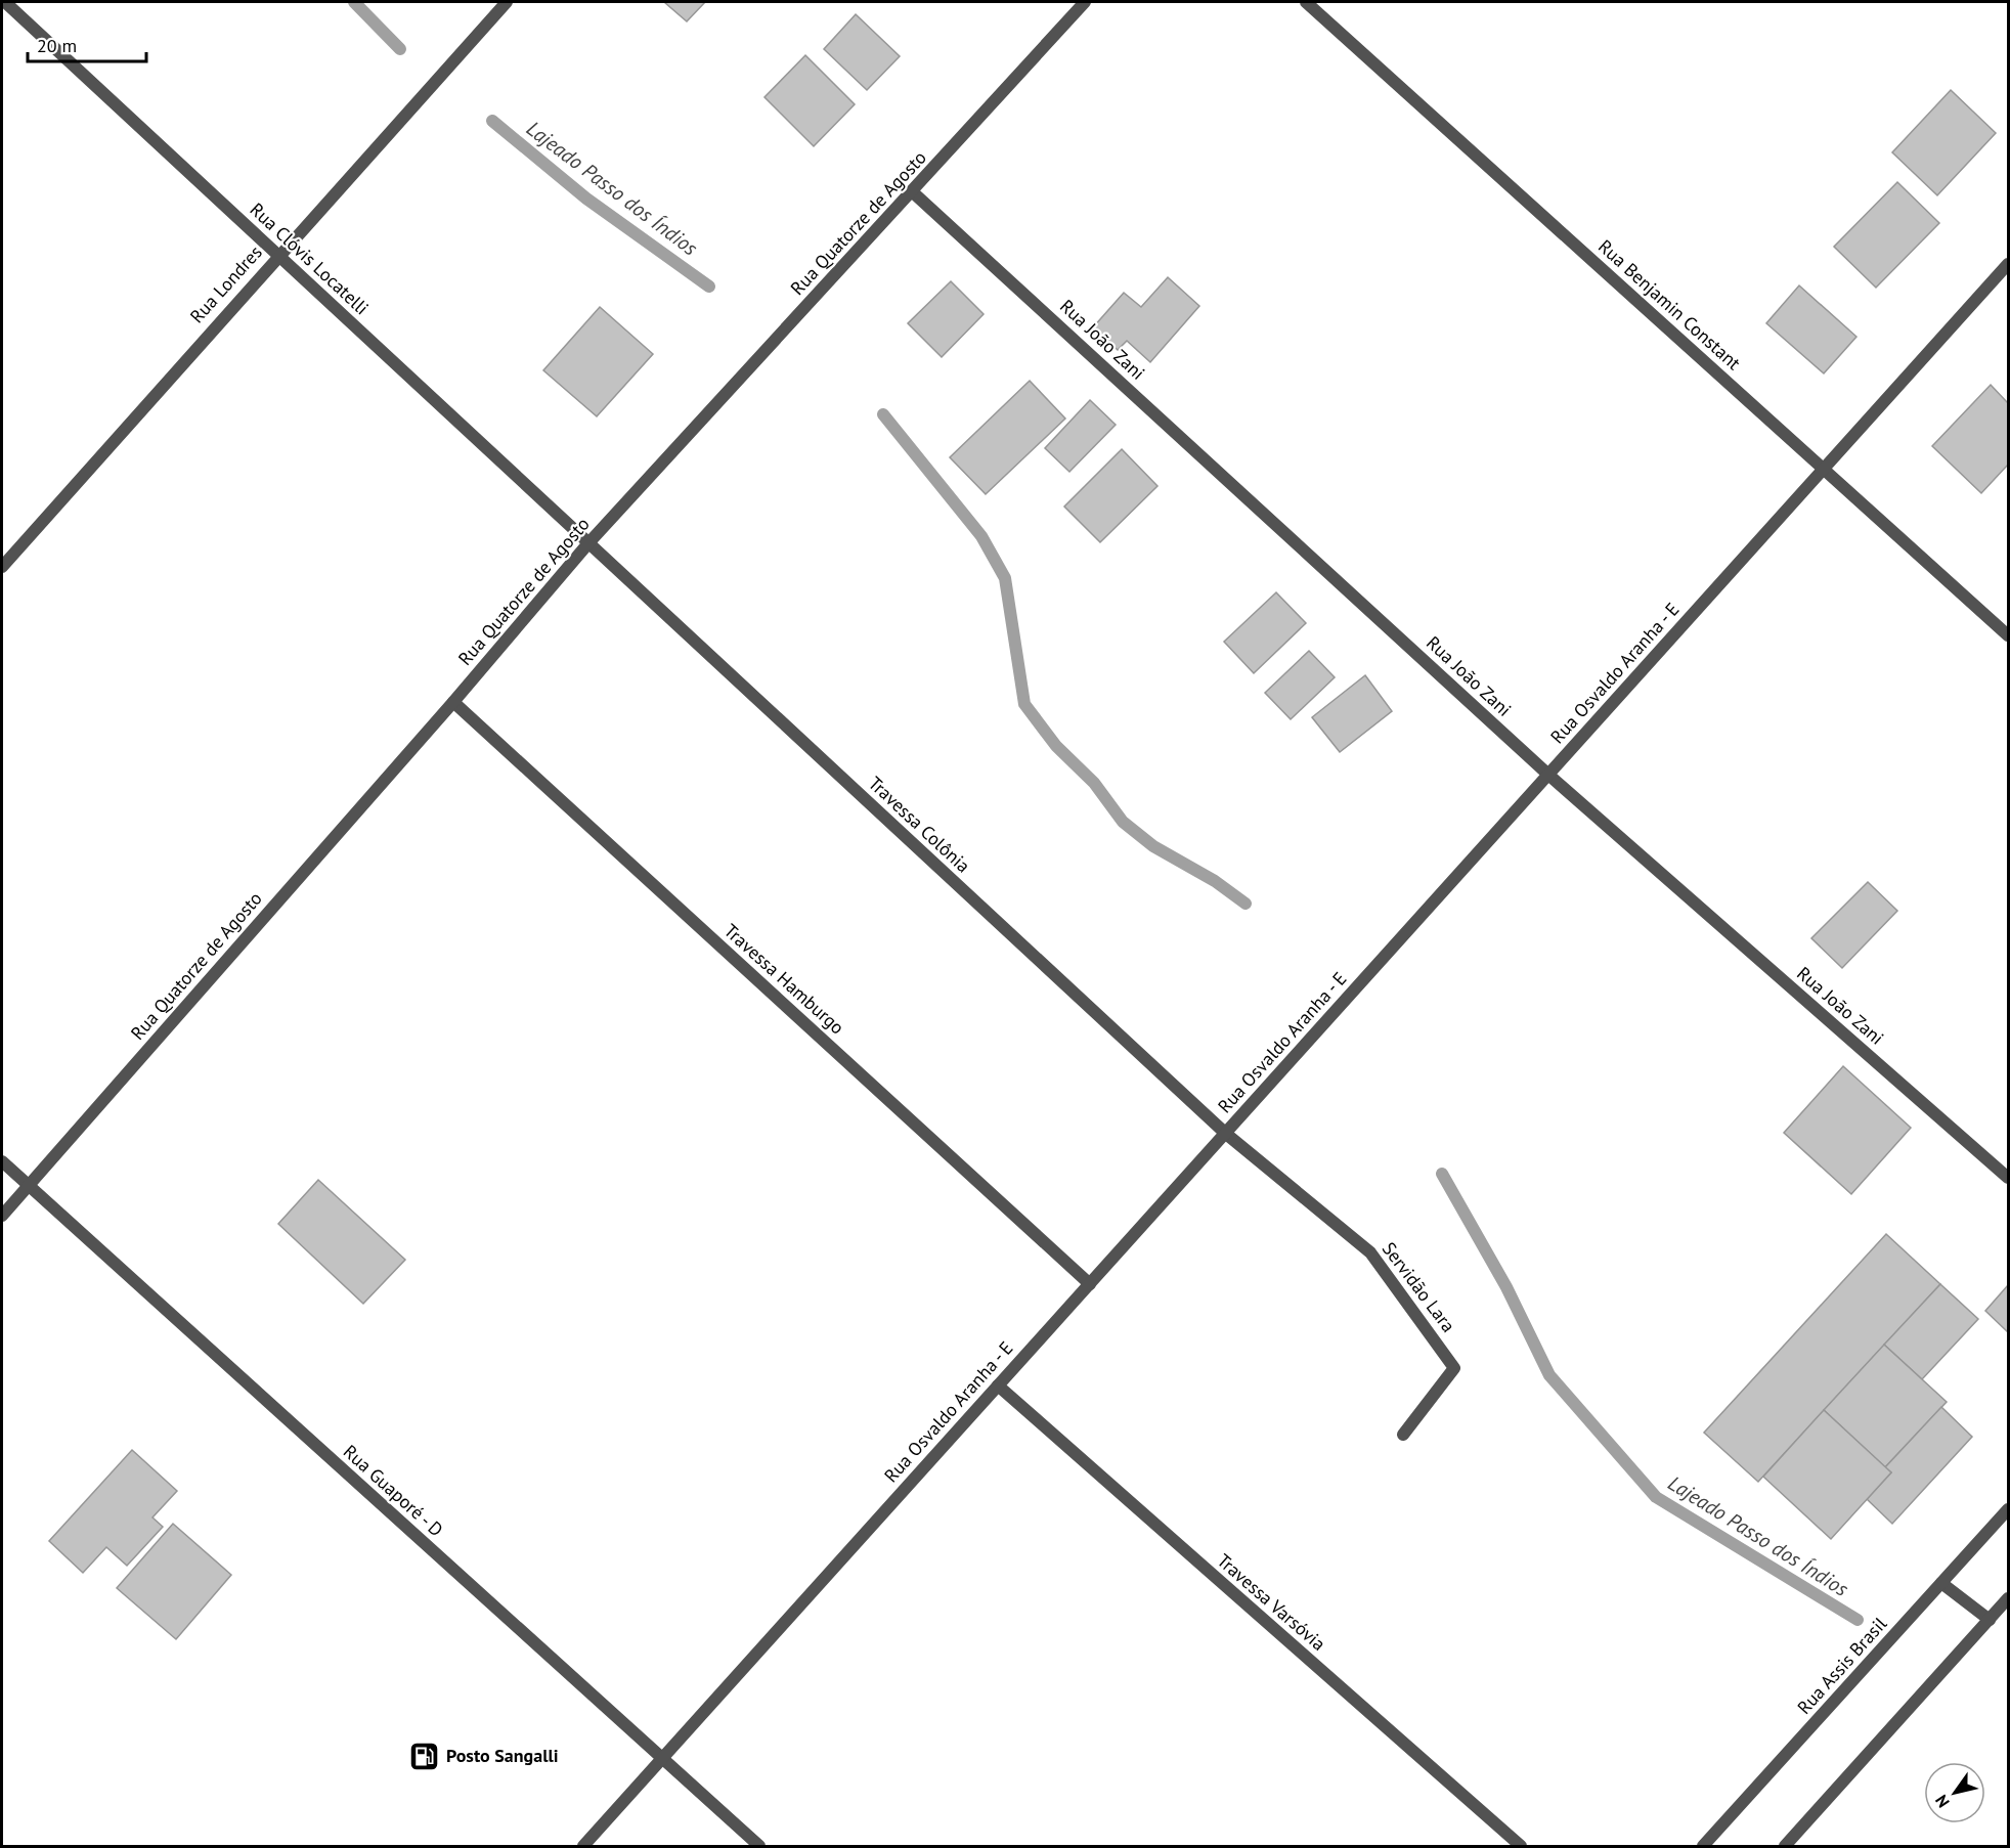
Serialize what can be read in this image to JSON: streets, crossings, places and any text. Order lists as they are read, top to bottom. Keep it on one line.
{"streets":{"street":["Rua Quatorze de Agosto","Rua Clóvis Locatelli","Rua Londres","Rua Benjamin Constant","Rua João Zani","Rua Osvaldo Aranha - E","Travessa Colônia","Travessa Hamburgo","Servidão Lara","Rua Guaporé - D","Travessa Varsóvia","Rua Assis Brasil"]},"crossings":[["Rua Quatorze de Agosto","Rua Clóvis Locatelli"],["Rua Quatorze de Agosto","Rua João Zani"],["Rua Quatorze de Agosto","Travessa Colônia"],["Rua Quatorze de Agosto","Travessa Hamburgo"],["Rua Quatorze de Agosto","Rua Guaporé - D"],["Rua Clóvis Locatelli","Rua Londres"],["Rua Clóvis Locatelli","Travessa Colônia"],["Rua Benjamin Constant","Rua Osvaldo Aranha - E"],["Rua João Zani","Rua Osvaldo Aranha - E"],["Rua Osvaldo Aranha - E","Travessa Colônia"],["Rua Osvaldo Aranha - E","Travessa Hamburgo"],["Rua Osvaldo Aranha - E","Servidão Lara"],["Rua Osvaldo Aranha - E","Rua Guaporé - D"],["Rua Osvaldo Aranha - E","Travessa Varsóvia"],["Travessa Colônia","Servidão Lara"]],"water":["Lajeado Passo dos Índios"],"places":{"fuel station":["Posto Sangalli"]},"scale_bar":"20 m","north":"bottom left"}
